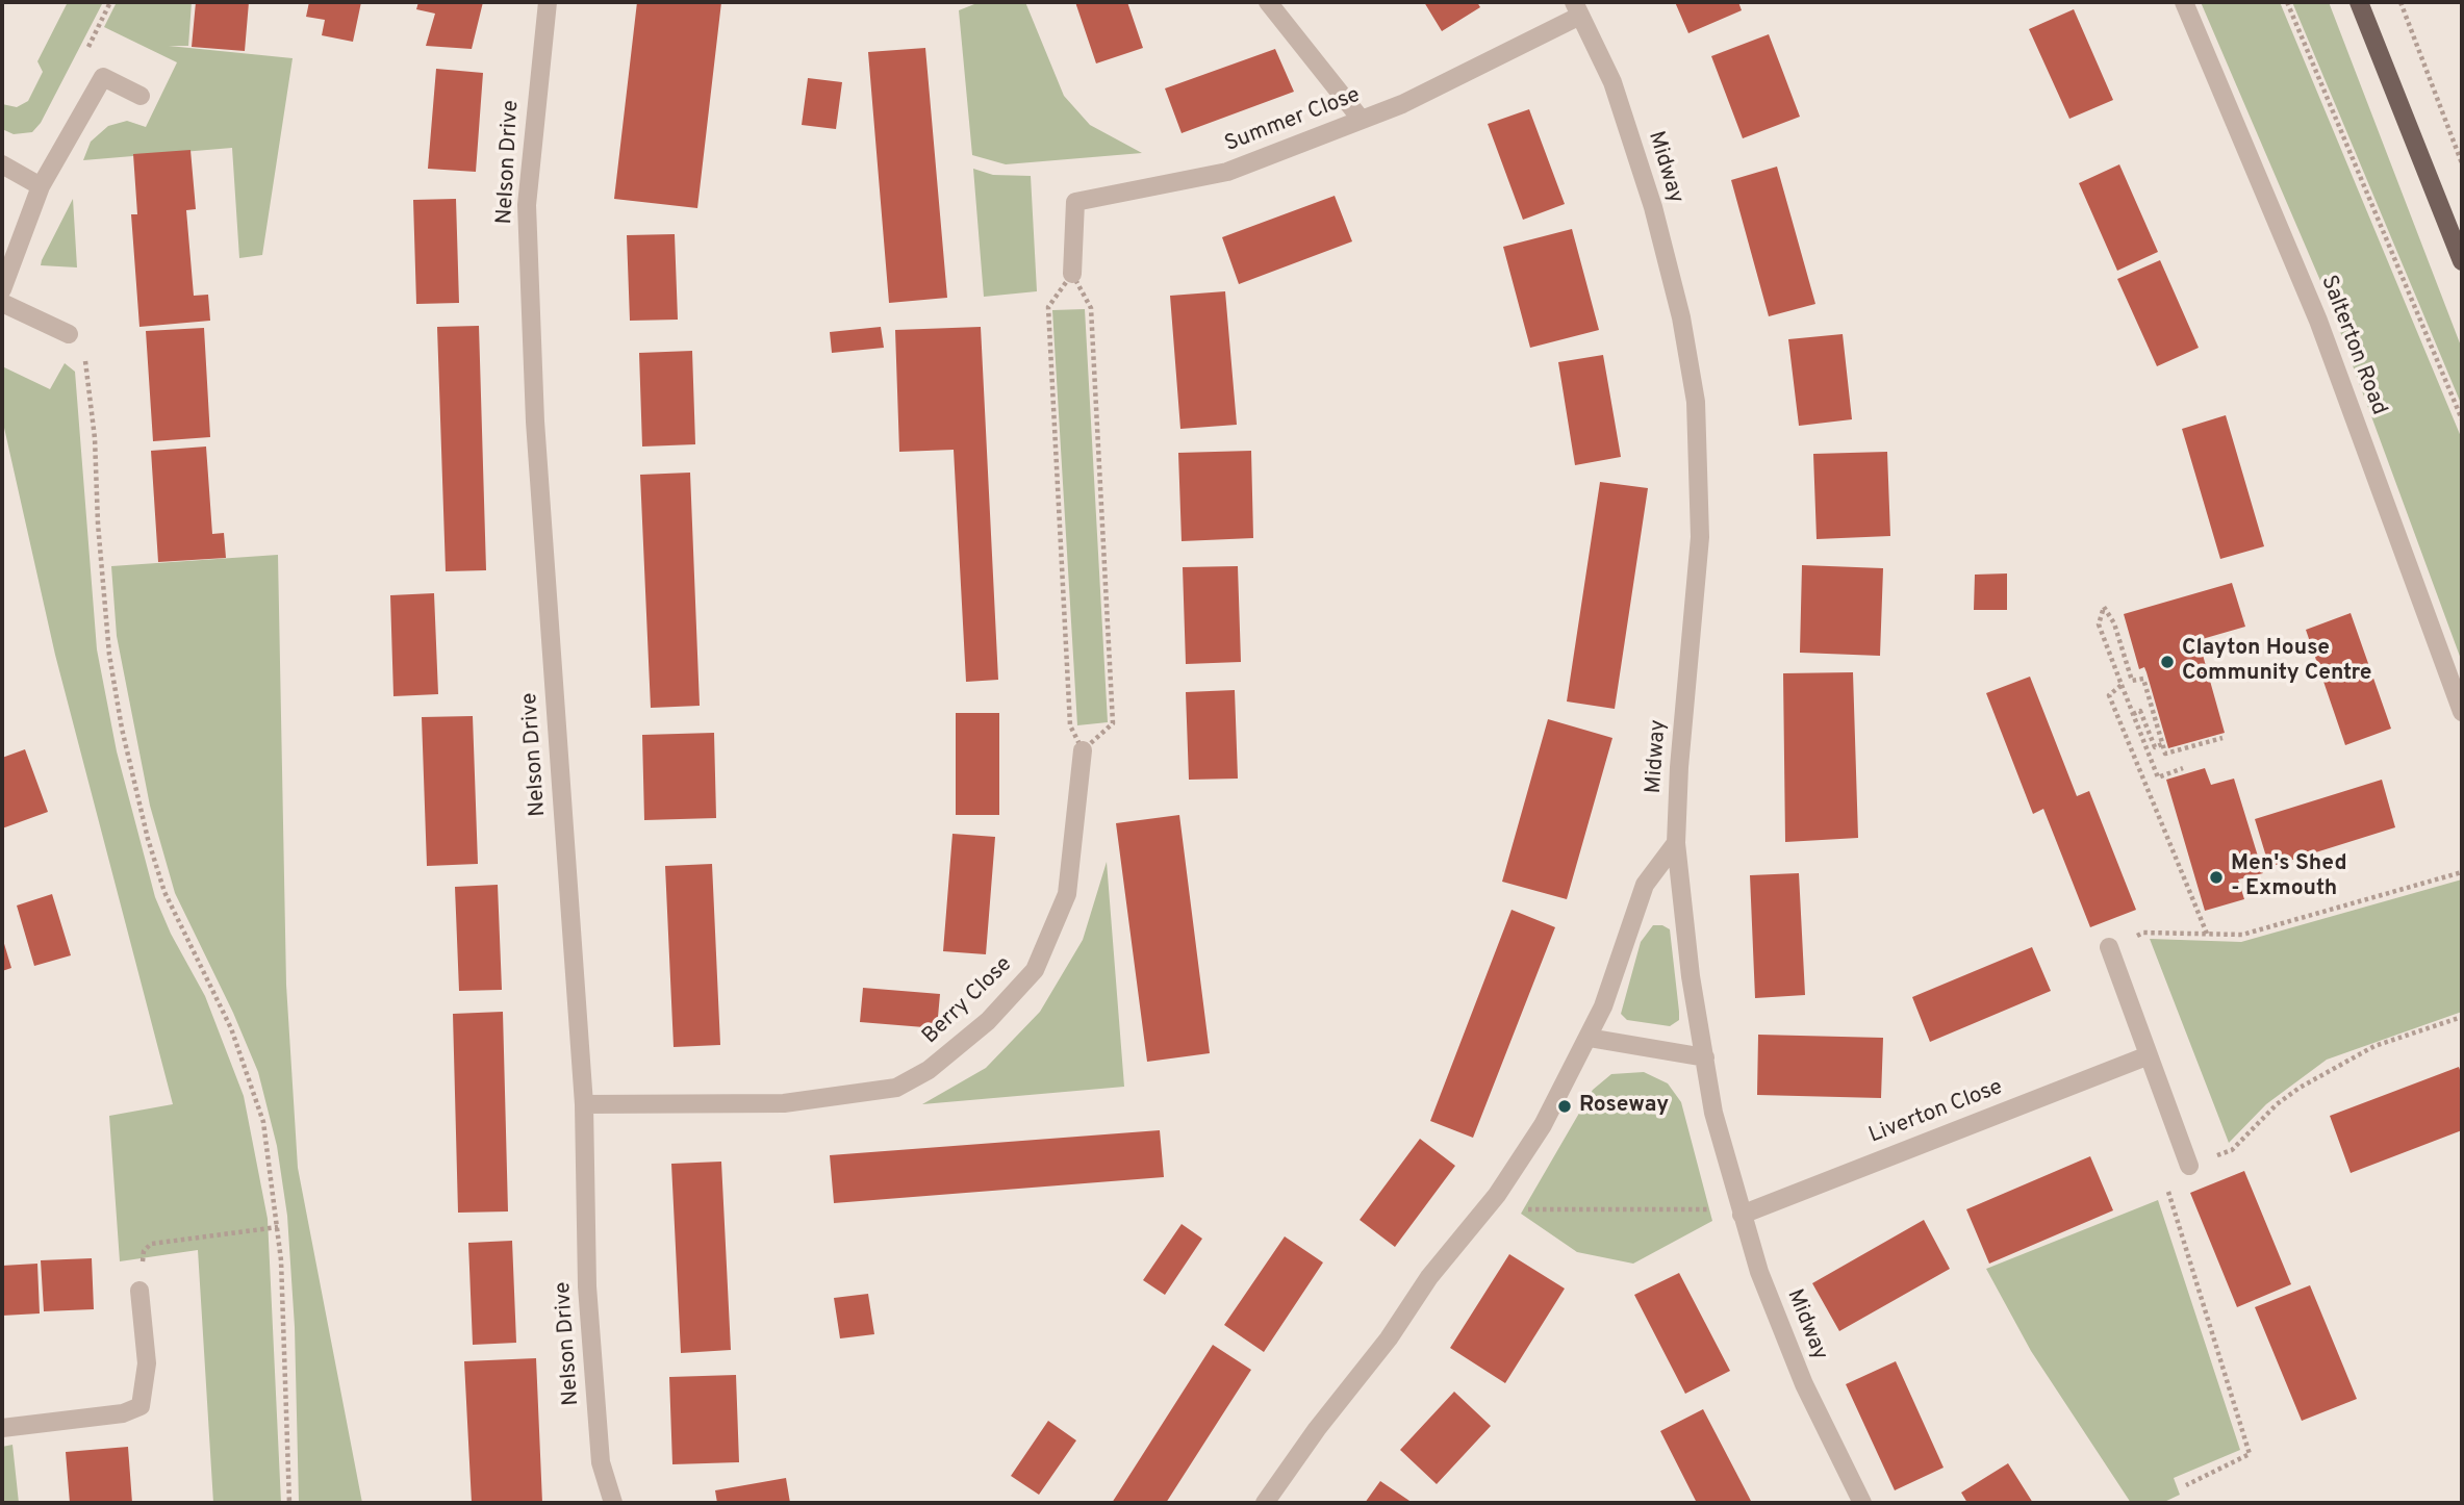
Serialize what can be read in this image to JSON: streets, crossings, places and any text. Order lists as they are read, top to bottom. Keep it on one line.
{"streets":{"street":["Summer Close","Nelson Drive","Midway","Salterton Road","Berry Close","Liverton Close"]},"crossings":[["Summer Close","Midway"],["Nelson Drive","Berry Close"],["Midway","Liverton Close"]],"places":["Clayton House Community Centre","Men's Shed - Exmouth","Roseway"]}
